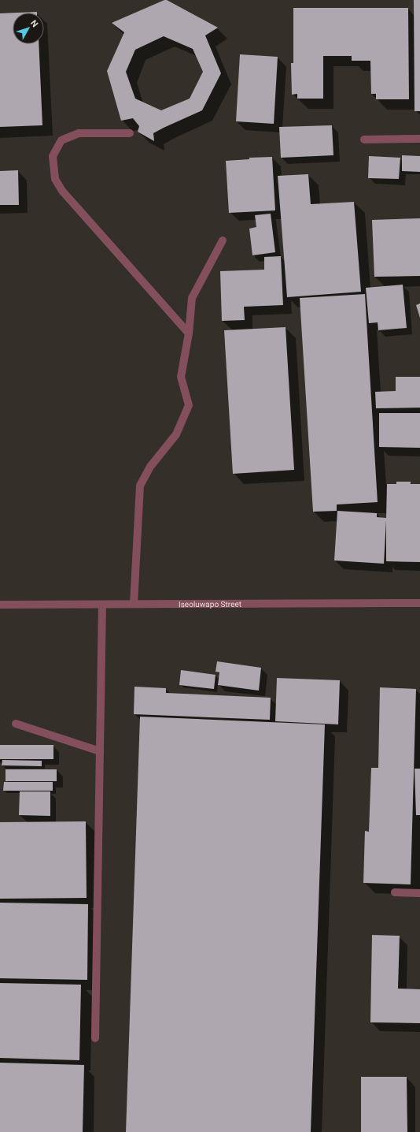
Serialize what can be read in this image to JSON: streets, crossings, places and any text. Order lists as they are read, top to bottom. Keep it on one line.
{"streets":{"street":["Iseoluwapo Street"]},"north":"top right"}
